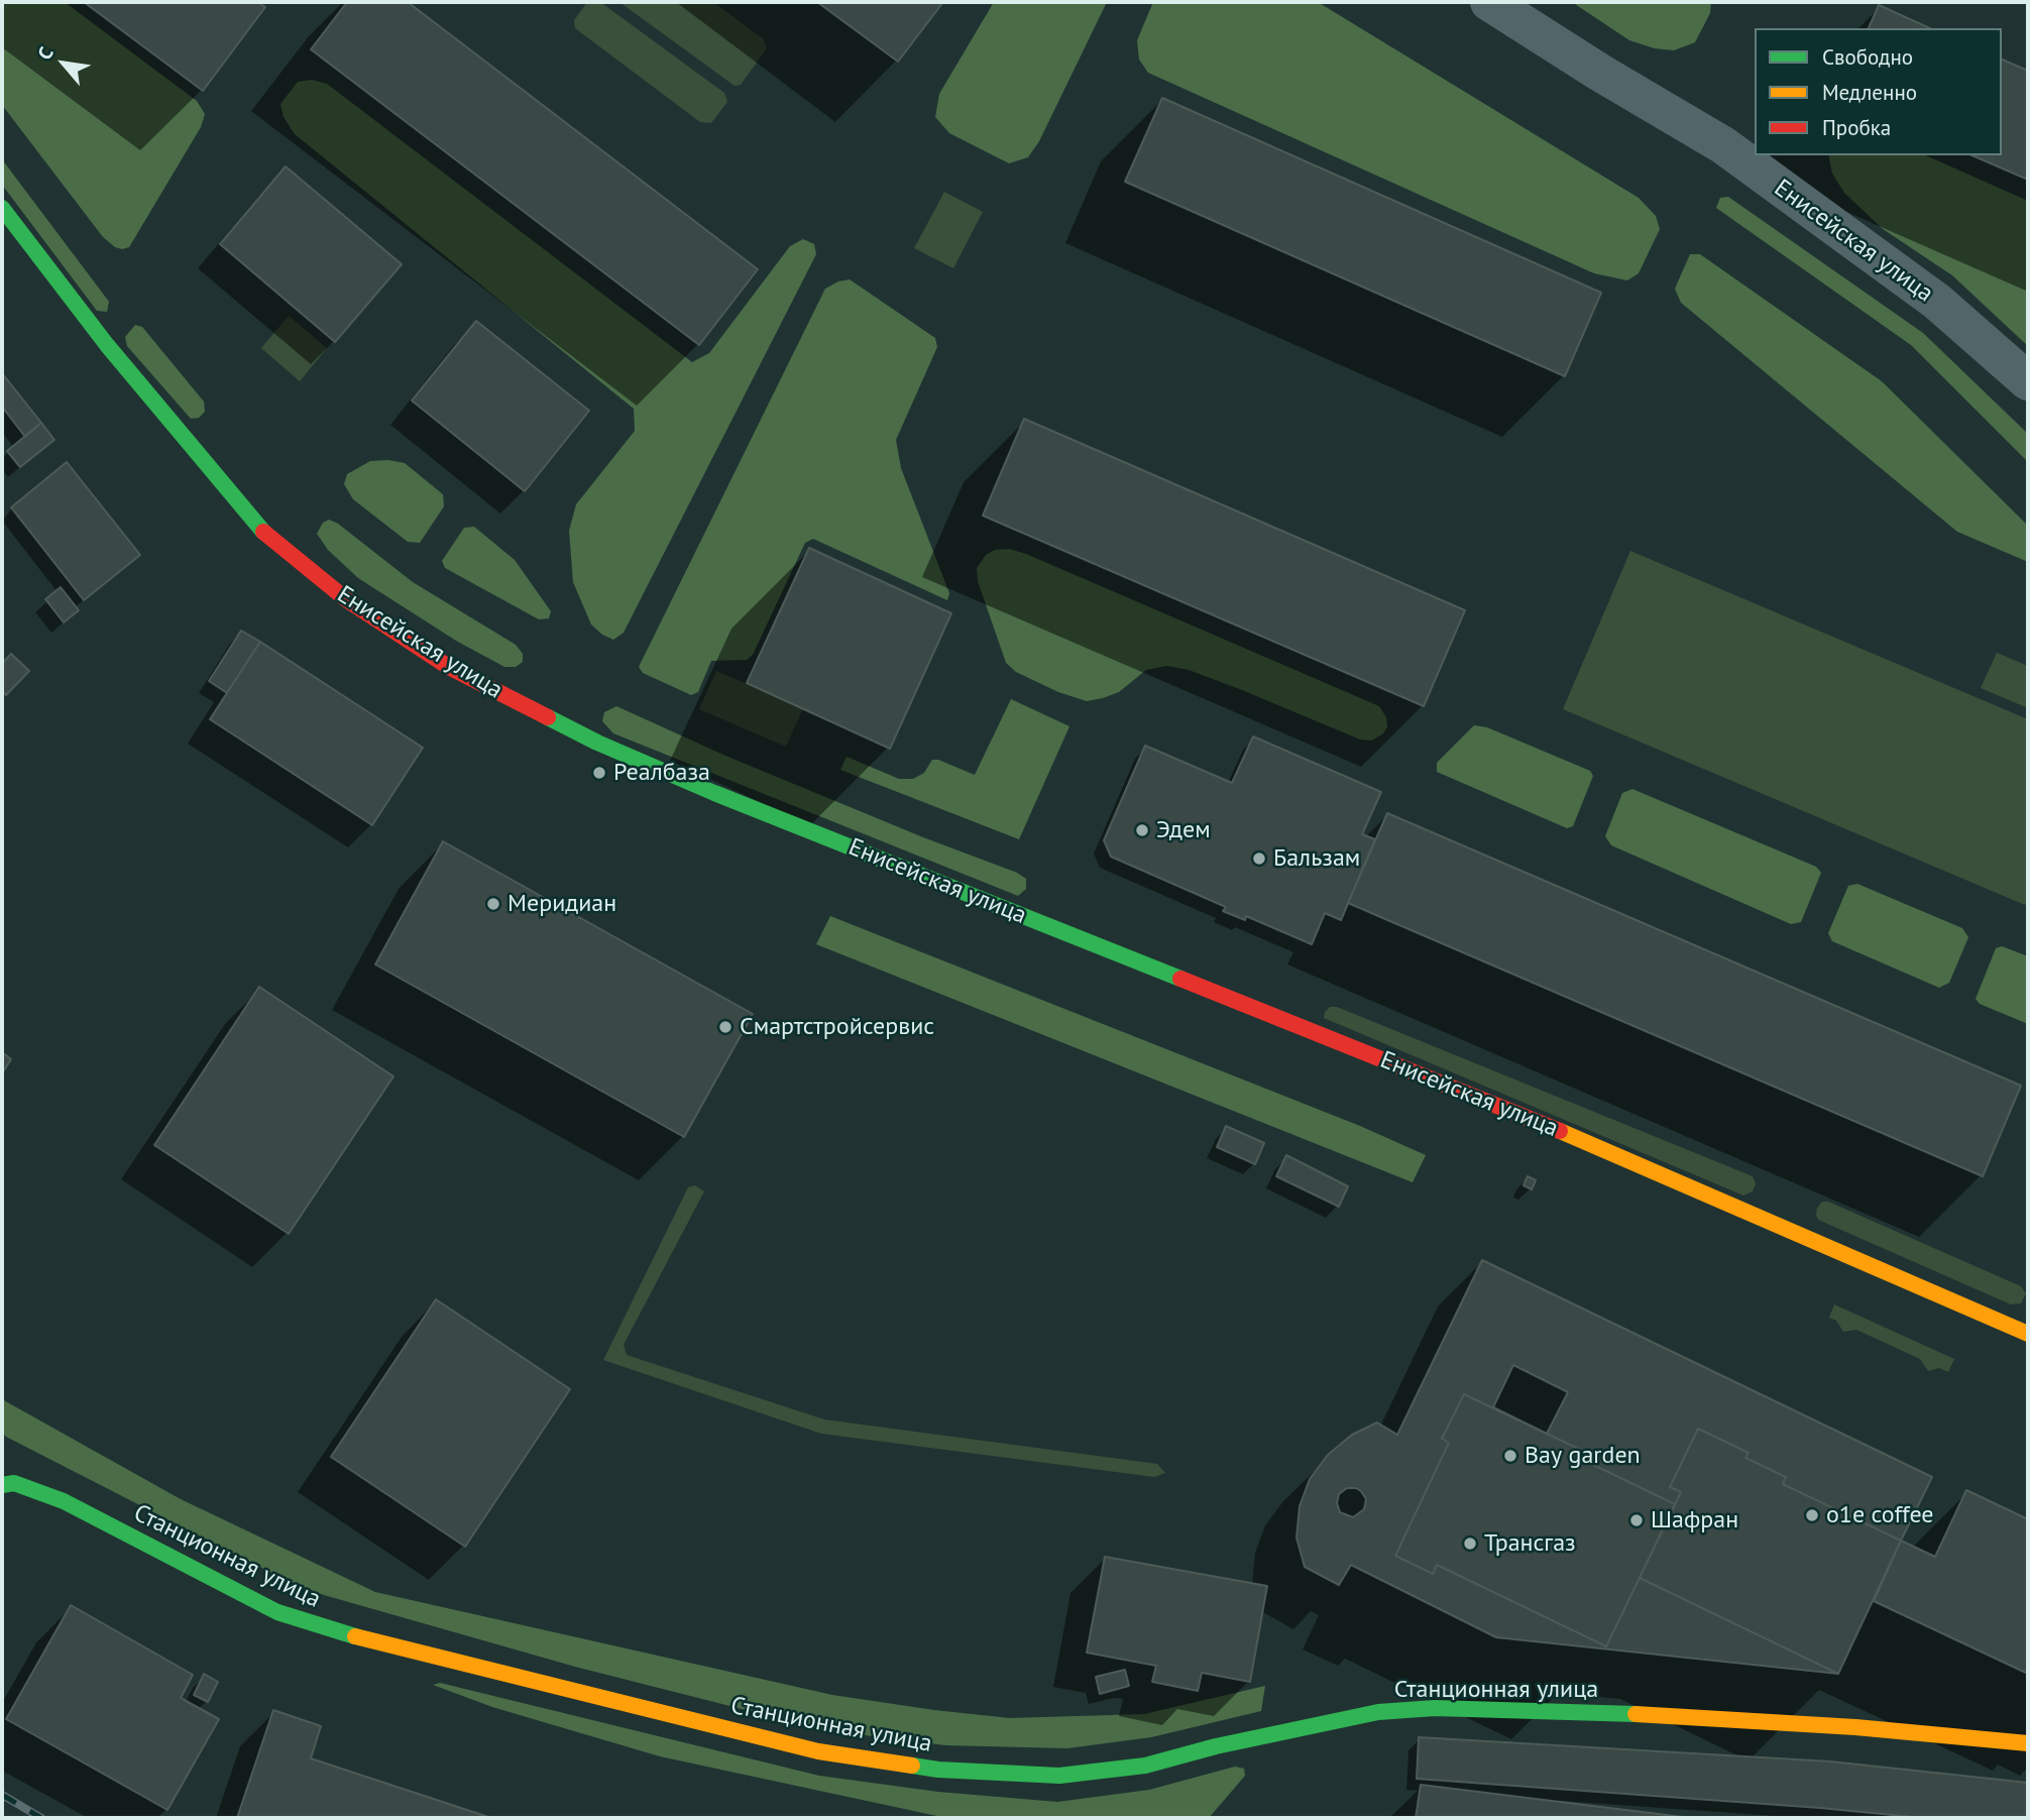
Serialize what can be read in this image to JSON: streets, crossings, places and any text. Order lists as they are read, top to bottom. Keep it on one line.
{"streets":{"main road":["Енисейская улица","Станционная улица"]},"places":["Реалбаза","Эдем","Бальзам","Меридиан","Смартстройсервис","Bay garden","o1e coffee","Шафран","Трансгаз"],"legend":["Свободно","Медленно","Пробка"],"north":"top left"}
